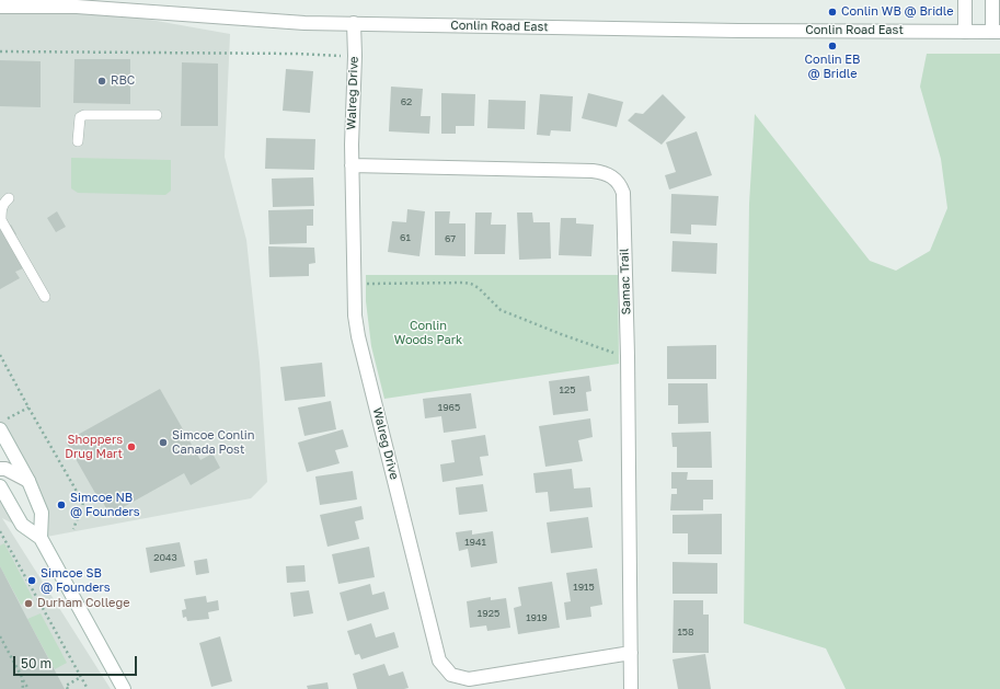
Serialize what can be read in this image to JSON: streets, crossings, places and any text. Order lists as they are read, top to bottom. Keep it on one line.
{"streets":{"street":["Conlin Road East","Walreg Drive","Samac Trail"]},"crossings":[["Conlin Road East","Walreg Drive"],["Walreg Drive","Samac Trail"]],"parks":["Conlin Woods Park"],"places":["Conlin WB @ Bridle","Conlin EB @ Bridle","RBC","Simcoe Conlin Canada Post","Shoppers Drug Mart","Simcoe NB @ Founders","Simcoe SB @ Founders","Durham College"],"house_numbers":["62","61","67","125","1965","1941","2043","1915","1925","1919","158"],"scale_bar":"50 m"}
